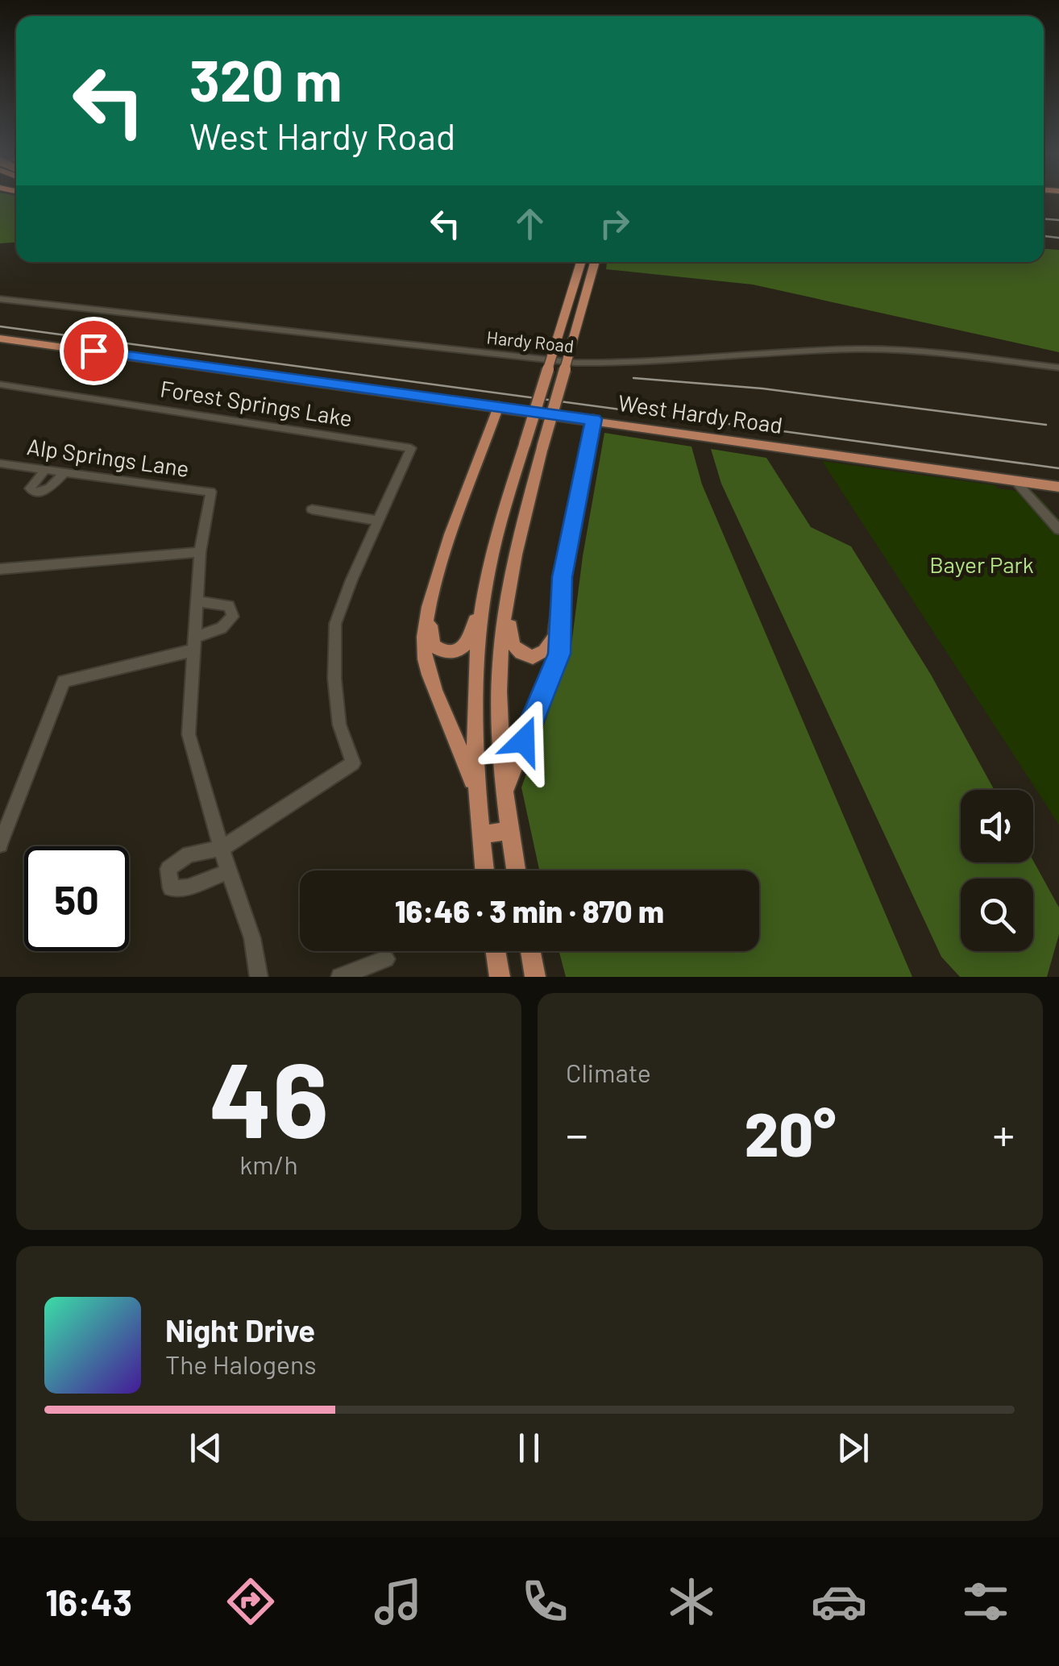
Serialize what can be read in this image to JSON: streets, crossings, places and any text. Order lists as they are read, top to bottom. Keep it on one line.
{"streets":{"main road":["West Hardy Road"],"street":["Hardy Road","Forest Springs Lake","Alp Springs Lane"]},"parks":["Bayer Park"],"page":{"turn":["320 m","West Hardy Road"],"limit":"50","trip":"16:46 · 3 min · 870 m","tile":[["46","km/h"],"Climate"],"heat":["−","20°","+"],"song":["Night Drive","The Halogens"],"tabs":"16:43"}}
